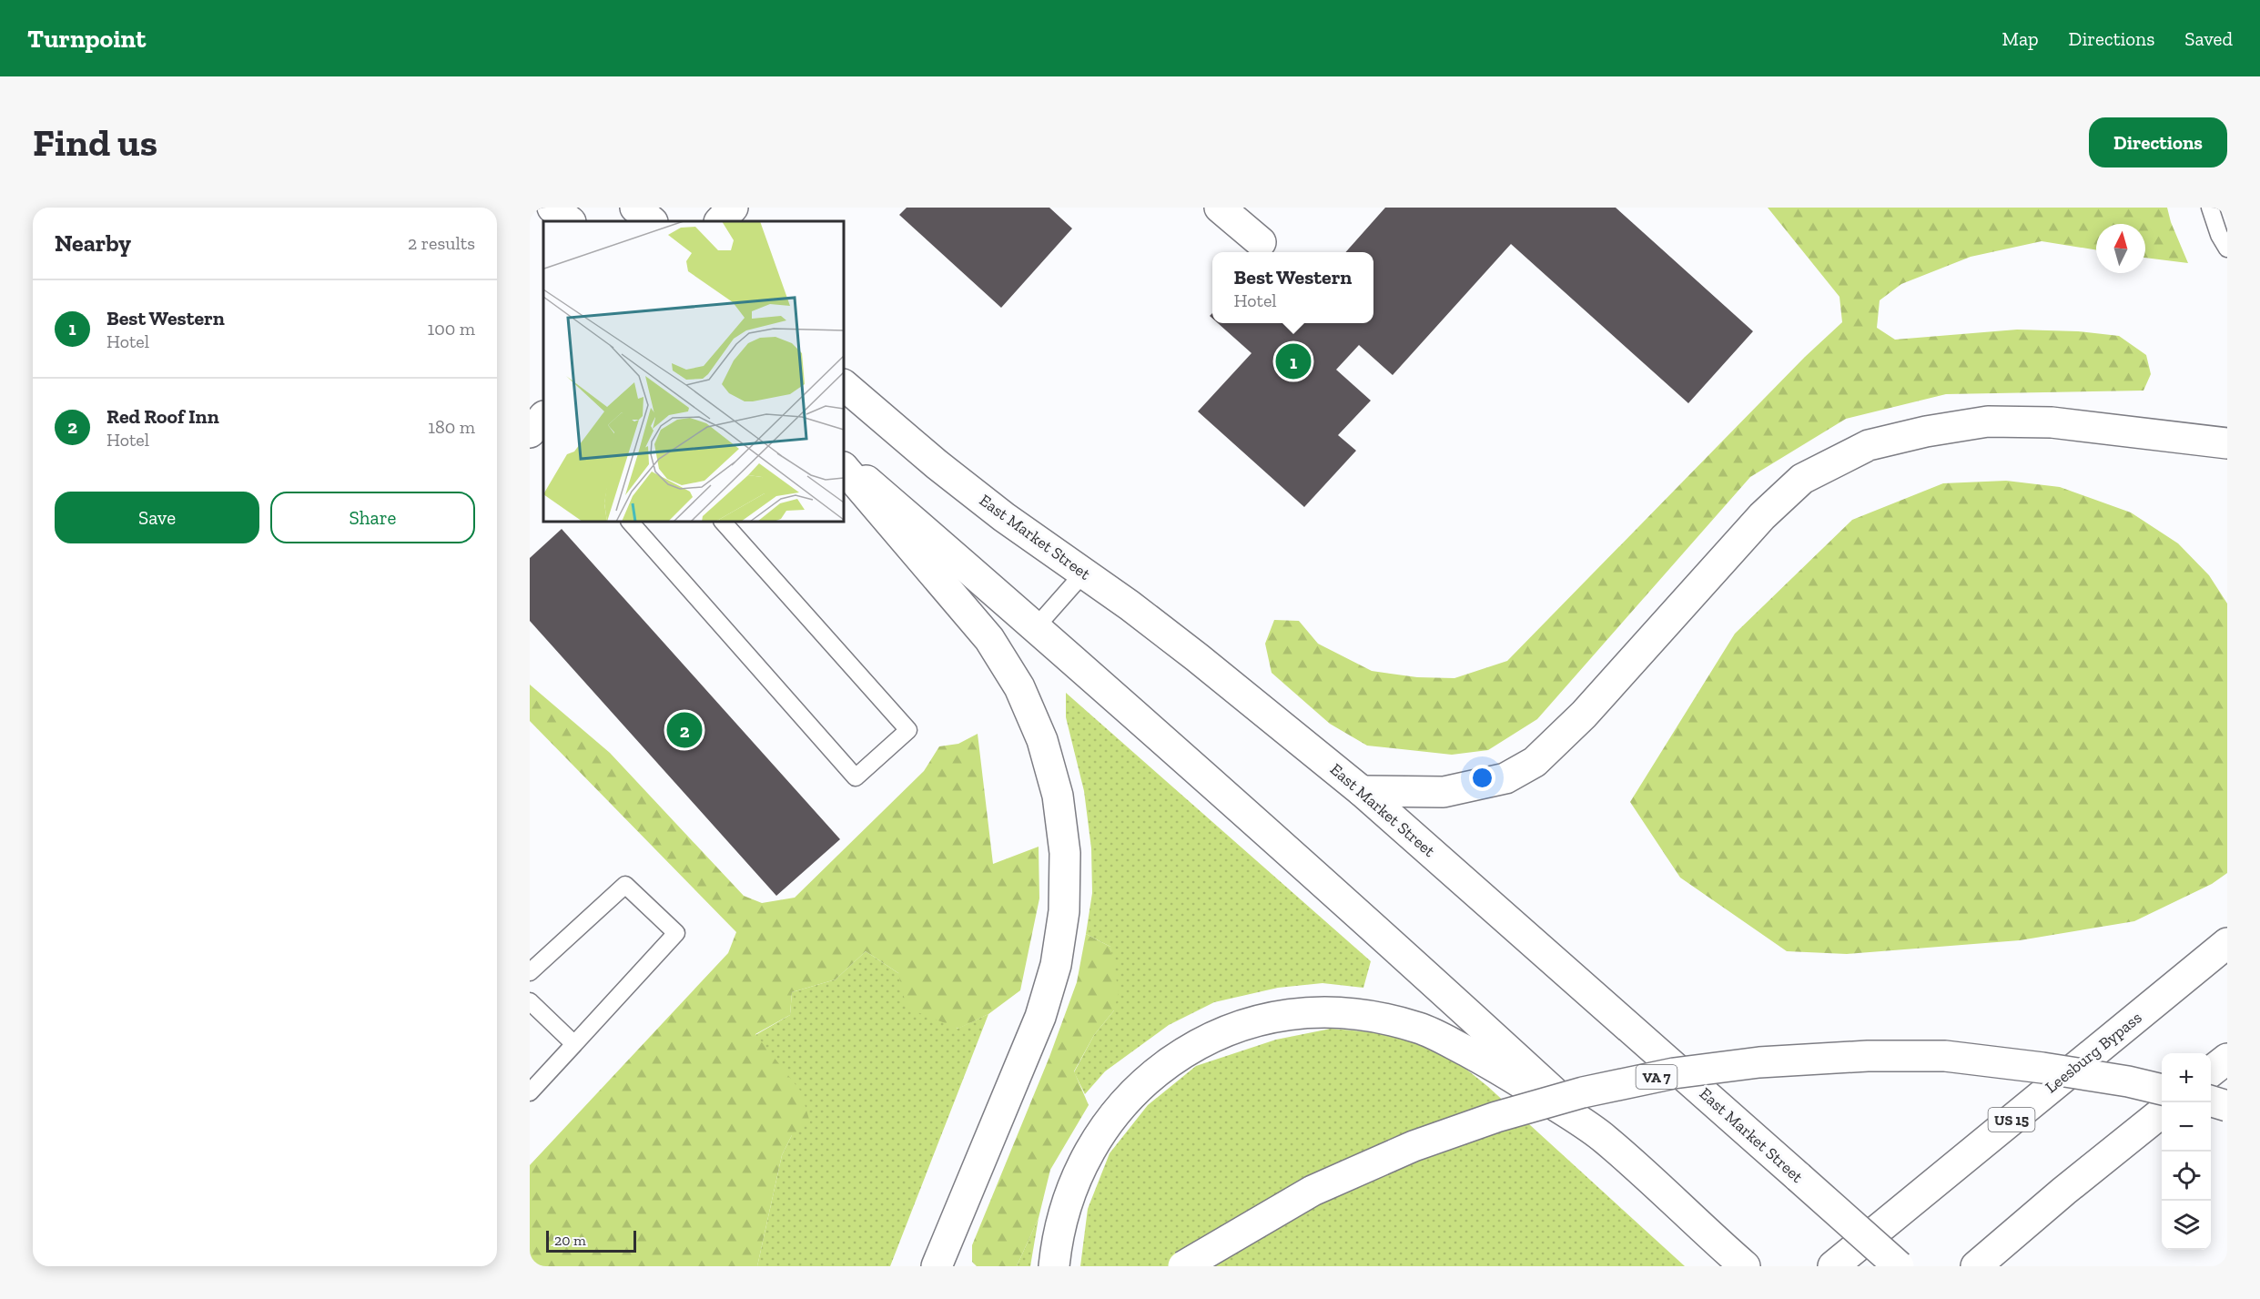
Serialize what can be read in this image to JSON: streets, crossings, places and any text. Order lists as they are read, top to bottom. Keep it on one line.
{"streets":{"main road":["East Market Street","Leesburg Bypass","VA 7","US 15"]},"scale_bar":"20 m","north":"top","page":{"header":"Turnpoint","nav":["Map","Directions","Saved"],"buttons":["Directions",["Save","Share"]],"title":"Find us","heading":["Nearby","2 results"],"popup":["Best Western","Hotel"],"list":[{"mark":"1","name":"Best Western","note":"Hotel","value":"100 m"},{"mark":"2","name":"Red Roof Inn","note":"Hotel","value":"180 m"}],"pins":["1","2"],"map_buttons":["+","−"],"scale":"20 m"}}
